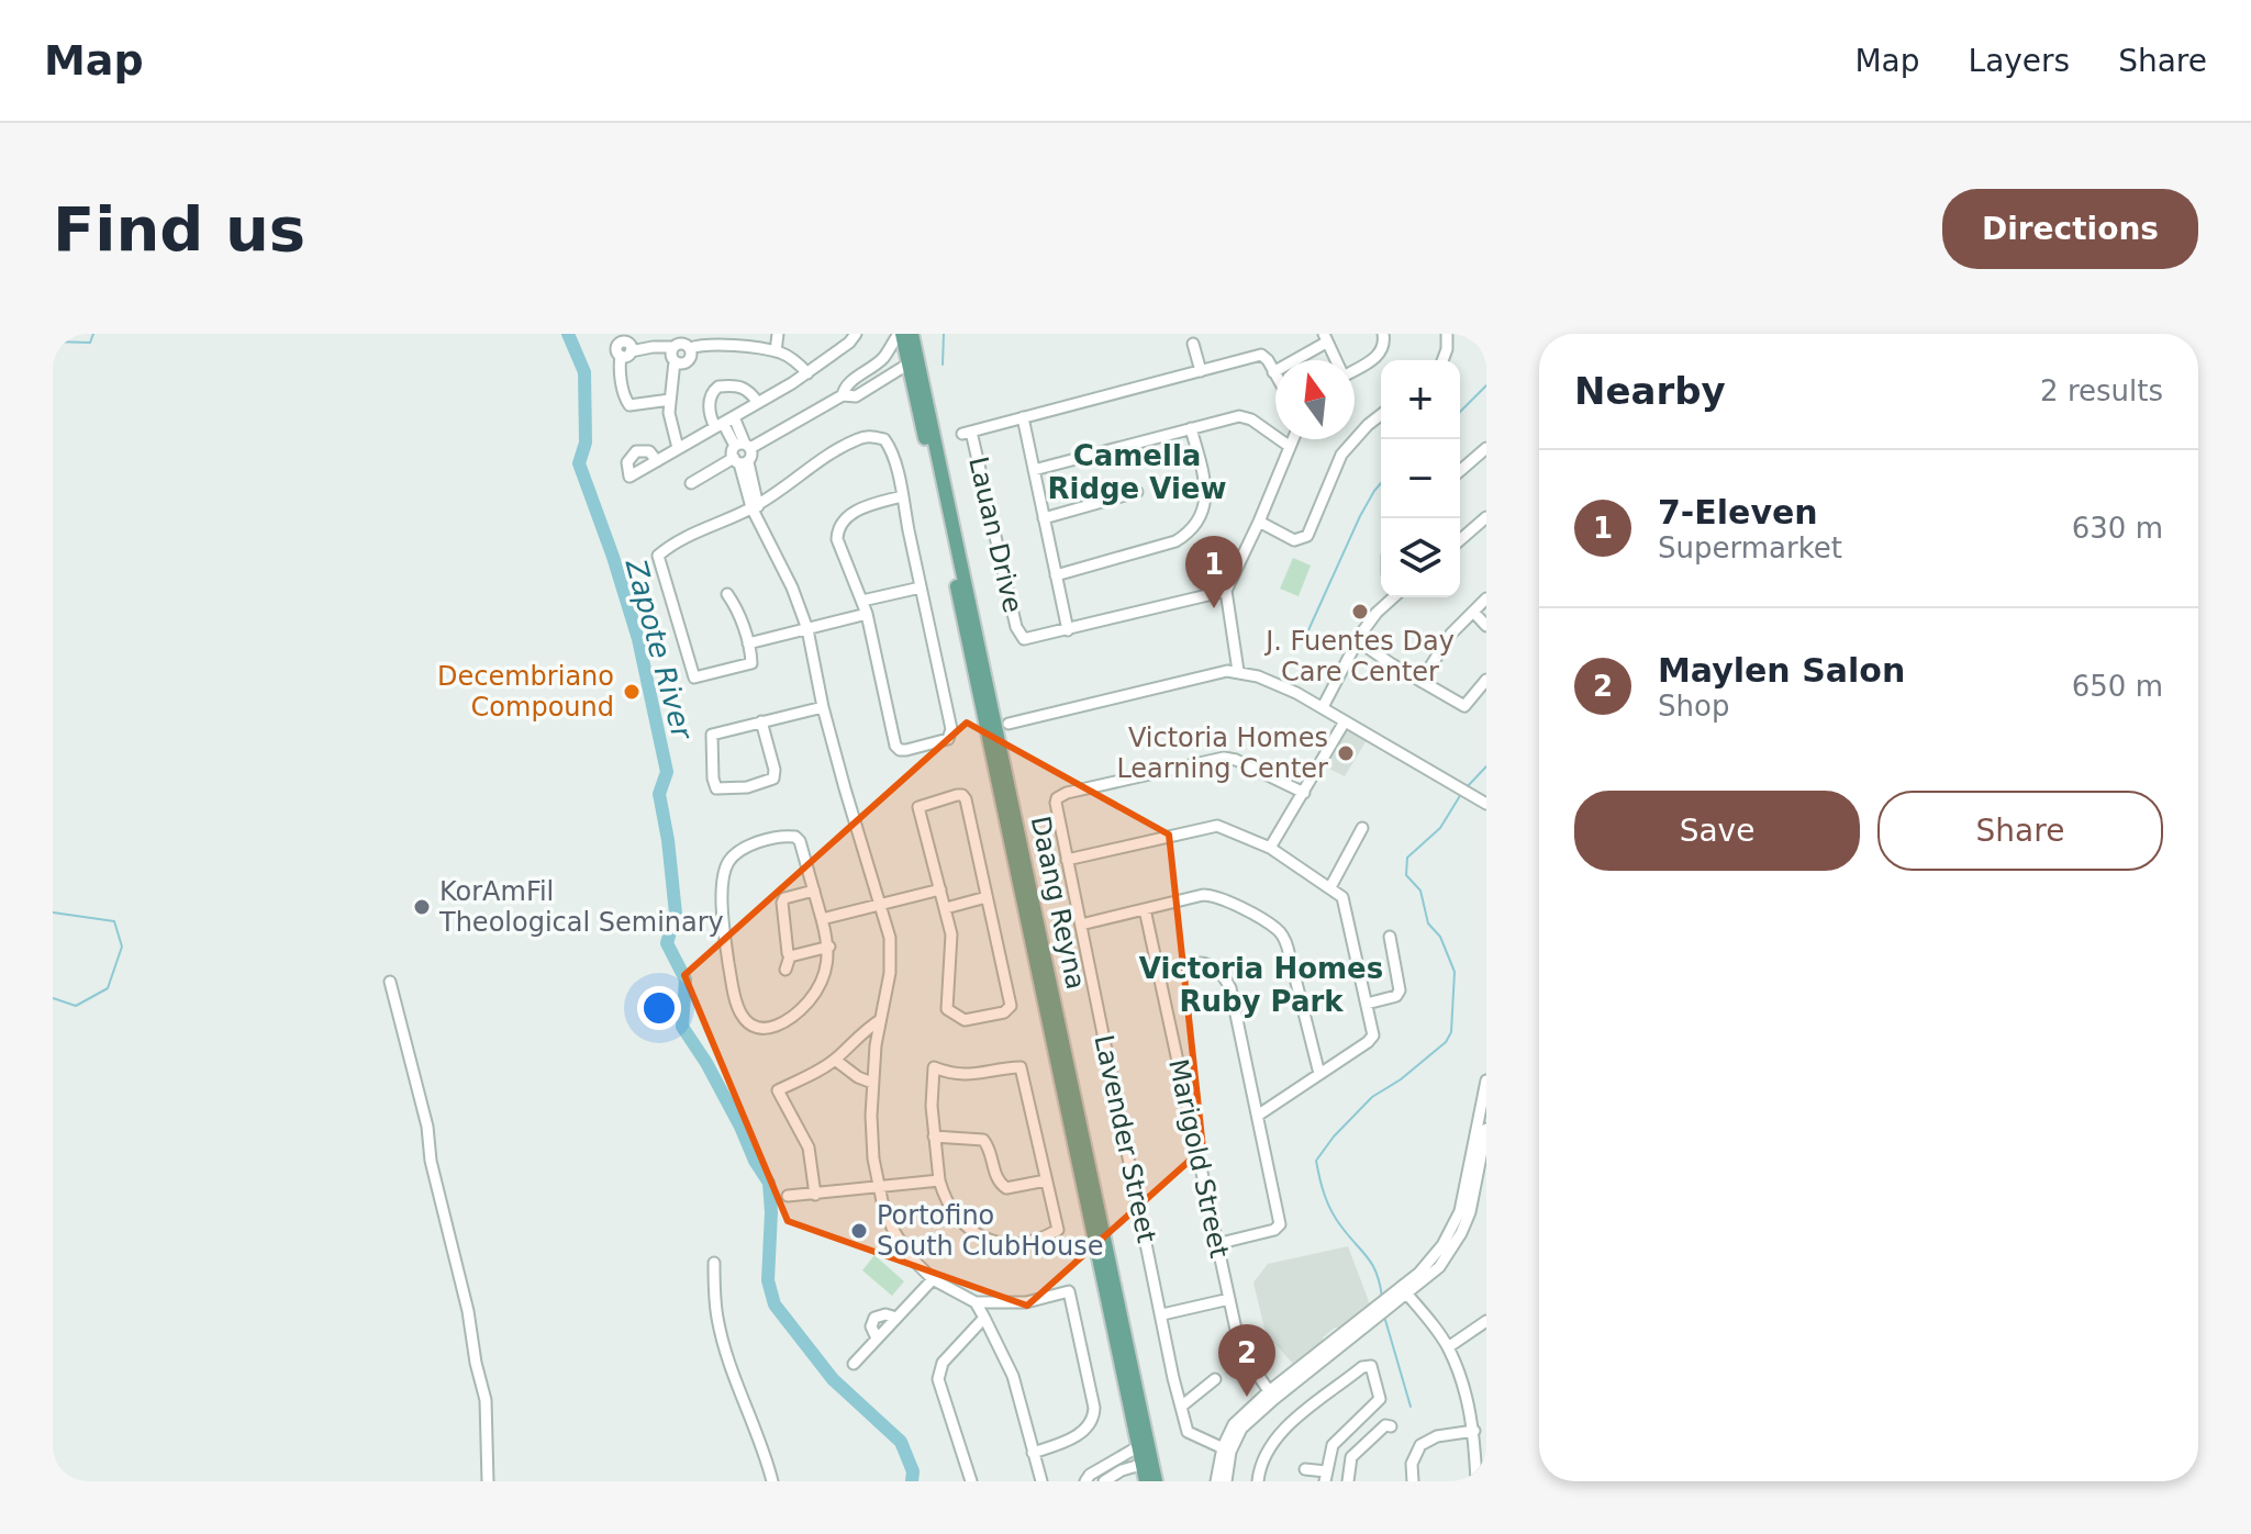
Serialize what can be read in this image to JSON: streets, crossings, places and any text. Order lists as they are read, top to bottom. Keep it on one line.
{"streets":{"main road":["Daang Reyna"],"street":["Lauan Drive","Lavender Street","Marigold Street"]},"districts":["Camella Ridge View","Victoria Homes Ruby Park"],"water":["Zapote River"],"places":["J. Fuentes Day Care Center","Decembriano Compound","Victoria Homes Learning Center","KorAmFil Theological Seminary","Portofino South ClubHouse"],"north":"top","page":{"header":"Map","nav":["Map","Layers","Share"],"buttons":["Directions",["Save","Share"]],"title":"Find us","heading":["Nearby","2 results"],"map_buttons":["+","−"],"list":[{"mark":"1","name":"7-Eleven","note":"Supermarket","value":"630 m"},{"mark":"2","name":"Maylen Salon","note":"Shop","value":"650 m"}],"pins":["1","2"]}}
